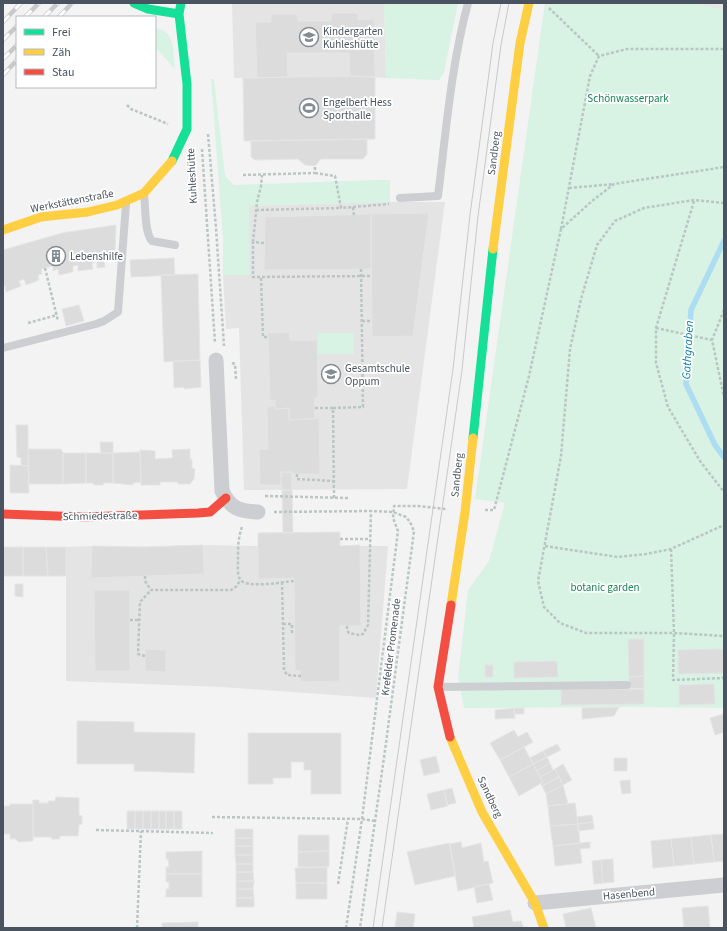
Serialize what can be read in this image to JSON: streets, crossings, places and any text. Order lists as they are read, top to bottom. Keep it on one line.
{"streets":{"street":["Sandberg","Werkstättenstraße","Schmiedestraße","Hasenbend"],"path":["Kuhleshütte","Krefelder Promenade"]},"crossings":[["Sandberg","Hasenbend"]],"water":["Gathgraben"],"parks":["Schönwasserpark","botanic garden"],"places":{"school or university":["Kindergarten Kuhleshütte","Gesamtschule Oppum"],"sports":["Engelbert Hess Sporthalle"],"building":["Lebenshilfe"]},"legend":["Frei","Zäh","Stau"]}
